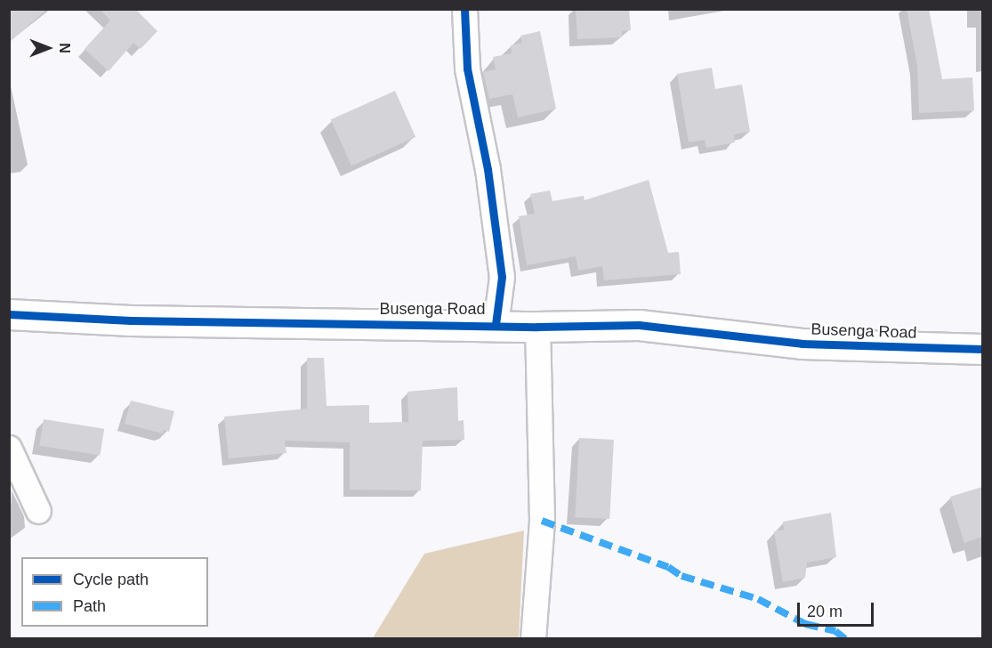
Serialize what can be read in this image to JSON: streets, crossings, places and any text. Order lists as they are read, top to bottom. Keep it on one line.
{"streets":{"street":["Busenga Road"]},"legend":["Cycle path","Path"],"scale_bar":"20 m","north":"right"}
